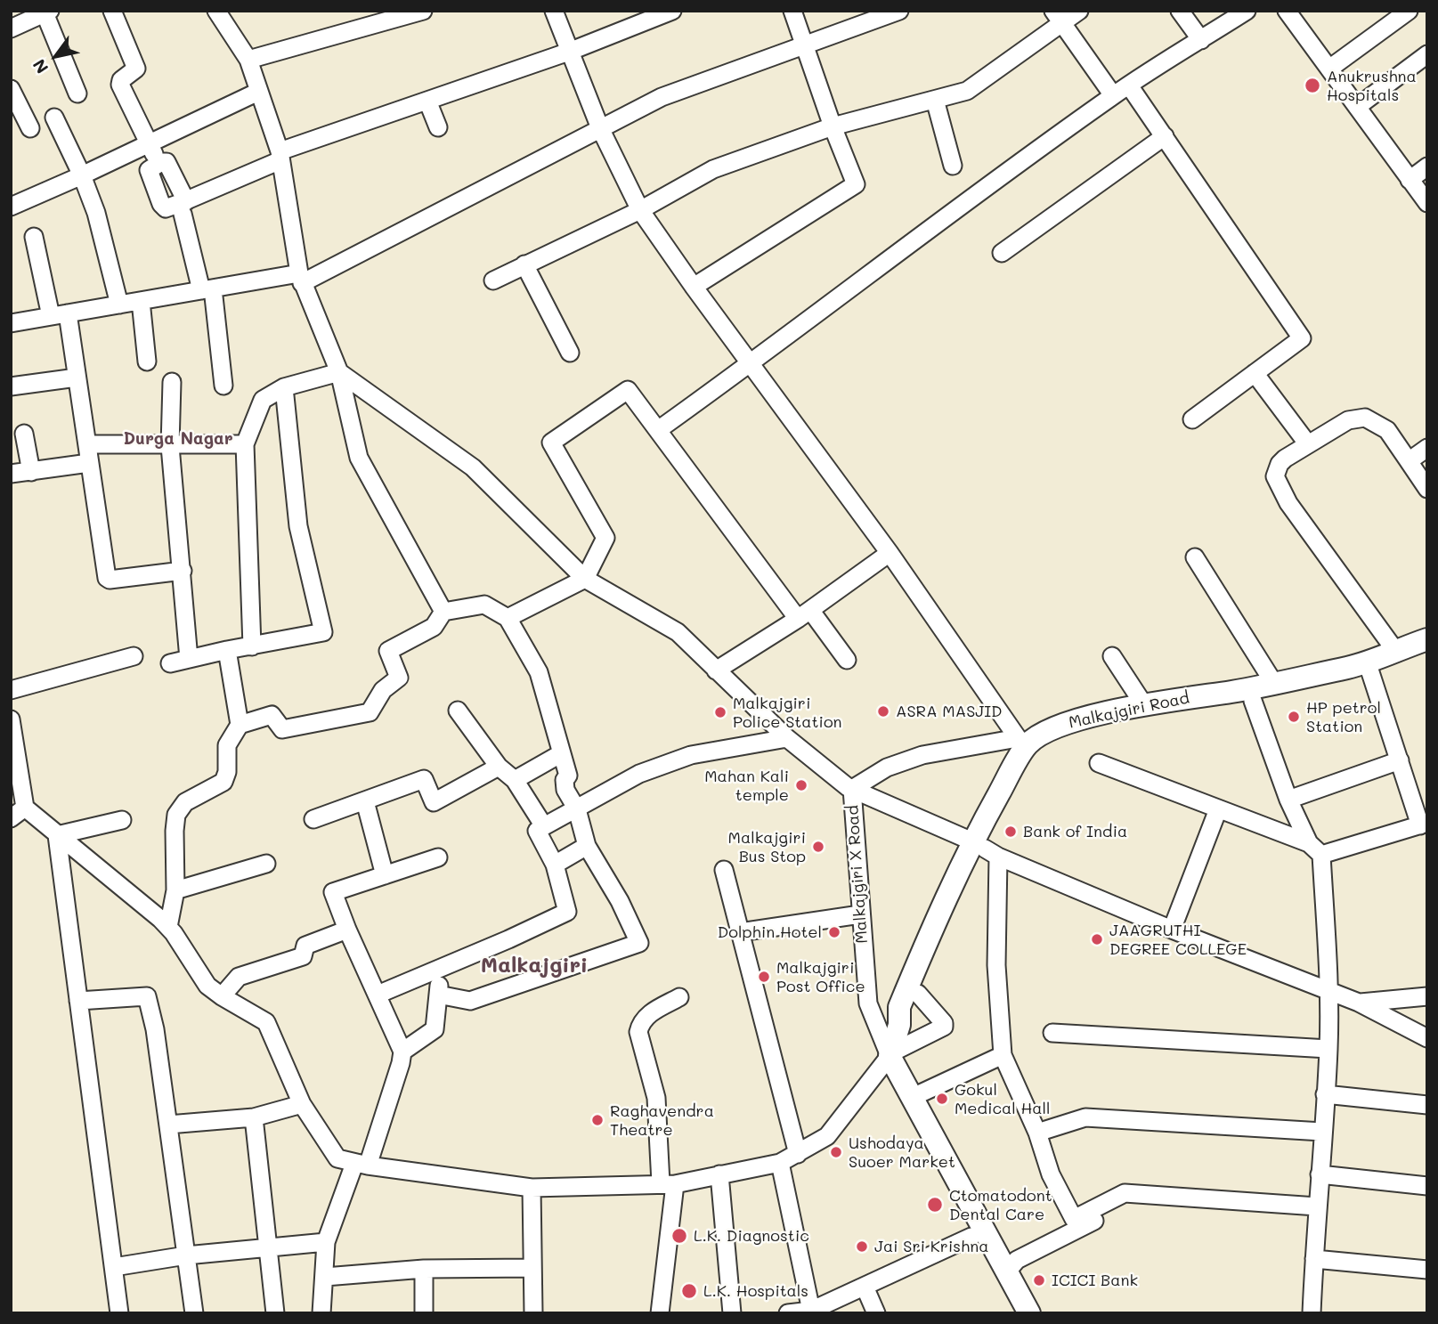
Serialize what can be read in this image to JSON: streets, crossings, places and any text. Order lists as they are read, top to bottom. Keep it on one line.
{"streets":{"main road":["Malkajgiri Road"],"street":["Malkajgiri X Road"]},"crossings":[["Malkajgiri Road","Malkajgiri X Road"]],"districts":["Durga Nagar","Malkajgiri"],"places":["Anukrushna Hospitals","ASRA MASJID","Malkajgiri Police Station","HP petrol Station","Mahan Kali temple","Bank of India","Malkajgiri Bus Stop","Dolphin Hotel","JAAGRUTHI DEGREE COLLEGE","Malkajgiri Post Office","Gokul Medical Hall","Raghavendra Theatre","Ushodaya Suoer Market","Ctomatodont Dental Care","L.K. Diagnostic","Jai Sri Krishna","ICICI Bank","L.K. Hospitals"],"north":"bottom left"}
